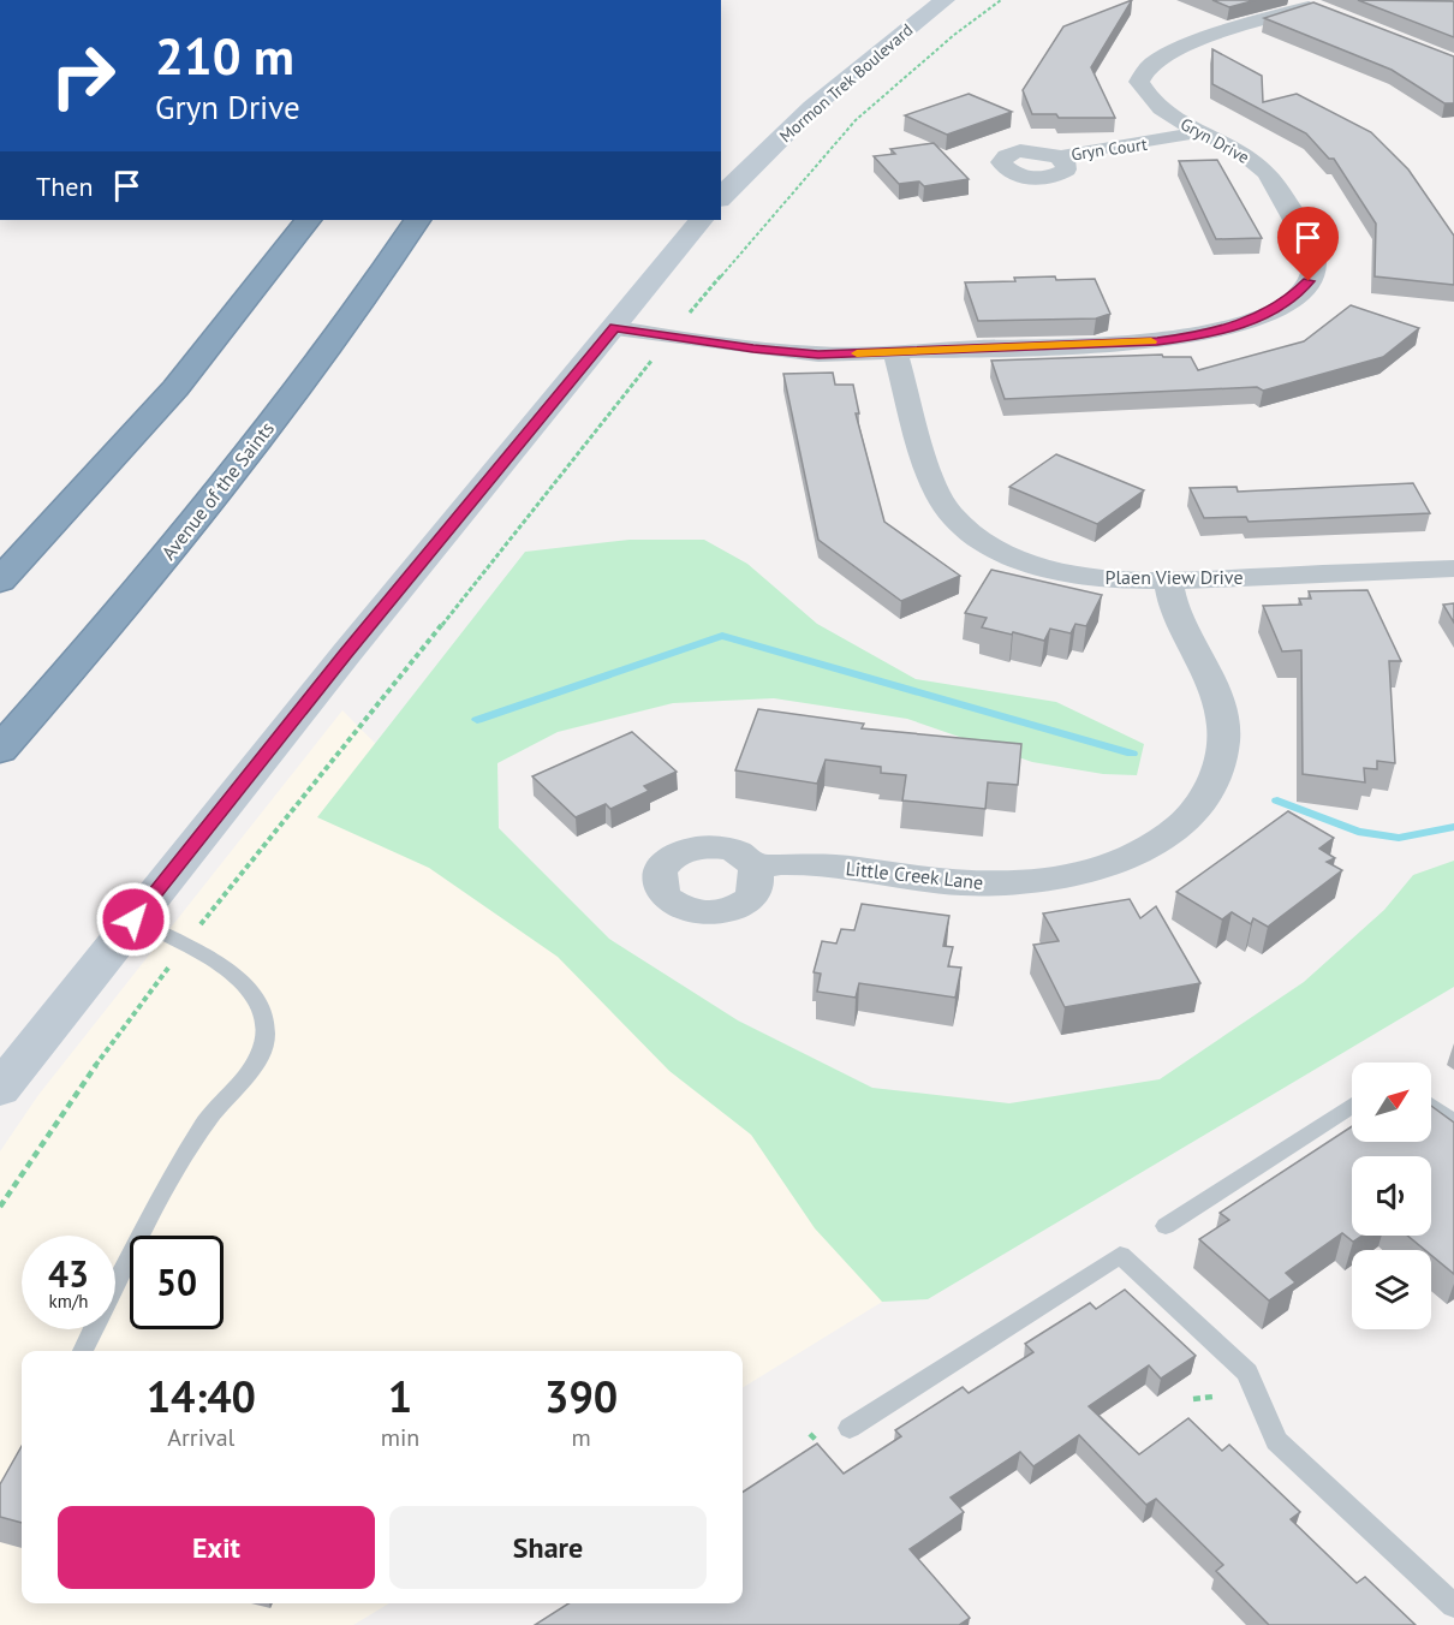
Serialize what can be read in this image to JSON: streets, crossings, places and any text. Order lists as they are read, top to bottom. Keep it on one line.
{"streets":{"highway":["Avenue of the Saints"],"main road":["Mormon Trek Boulevard"],"street":["Gryn Drive","Gryn Court","Plaen View Drive","Little Creek Lane"]},"crossings":[["Gryn Drive","Gryn Court"],["Gryn Drive","Plaen View Drive"],["Plaen View Drive","Little Creek Lane"]],"north":"top right","page":{"turn":["210 m","Gryn Drive"],"then":"Then","speed":"43 km/h","limit":"50","eta":["14:40","Arrival","1","min","390","m"],"buttons":["Exit","Share"]}}
